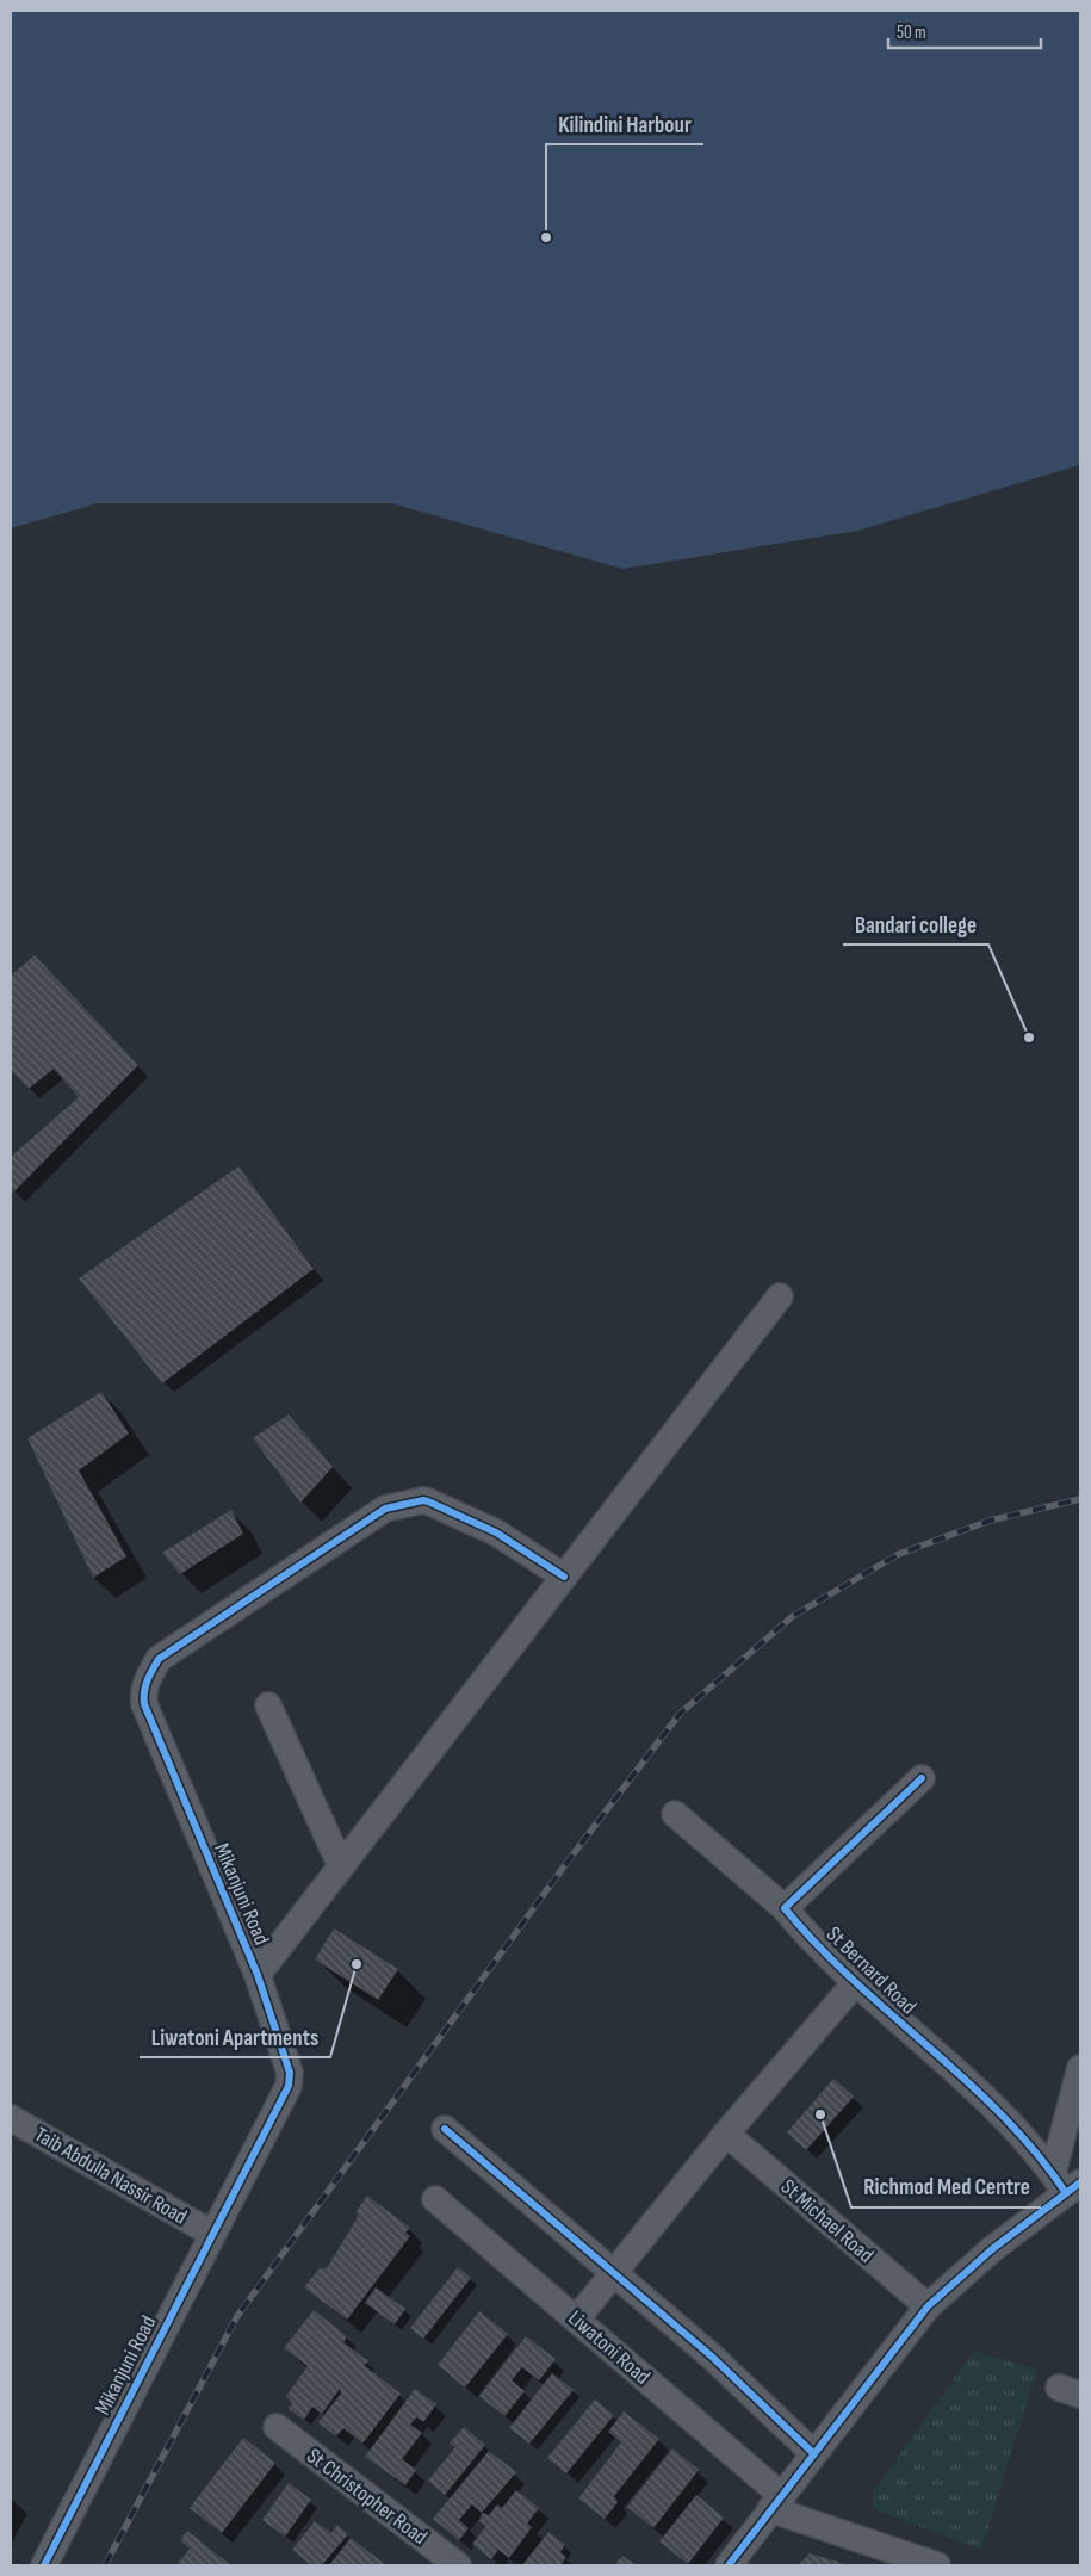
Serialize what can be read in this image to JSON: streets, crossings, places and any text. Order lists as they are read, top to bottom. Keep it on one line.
{"streets":{"street":["Mikanjuni Road","St Bernard Road","Taib Abdulla Nassir Road","St Michael Road","Liwatoni Road","St Christopher Road"]},"crossings":[["Mikanjuni Road","Taib Abdulla Nassir Road"]],"places":["Kilindini Harbour","Bandari college","Liwatoni Apartments","Richmod Med Centre"],"scale_bar":"50 m"}
